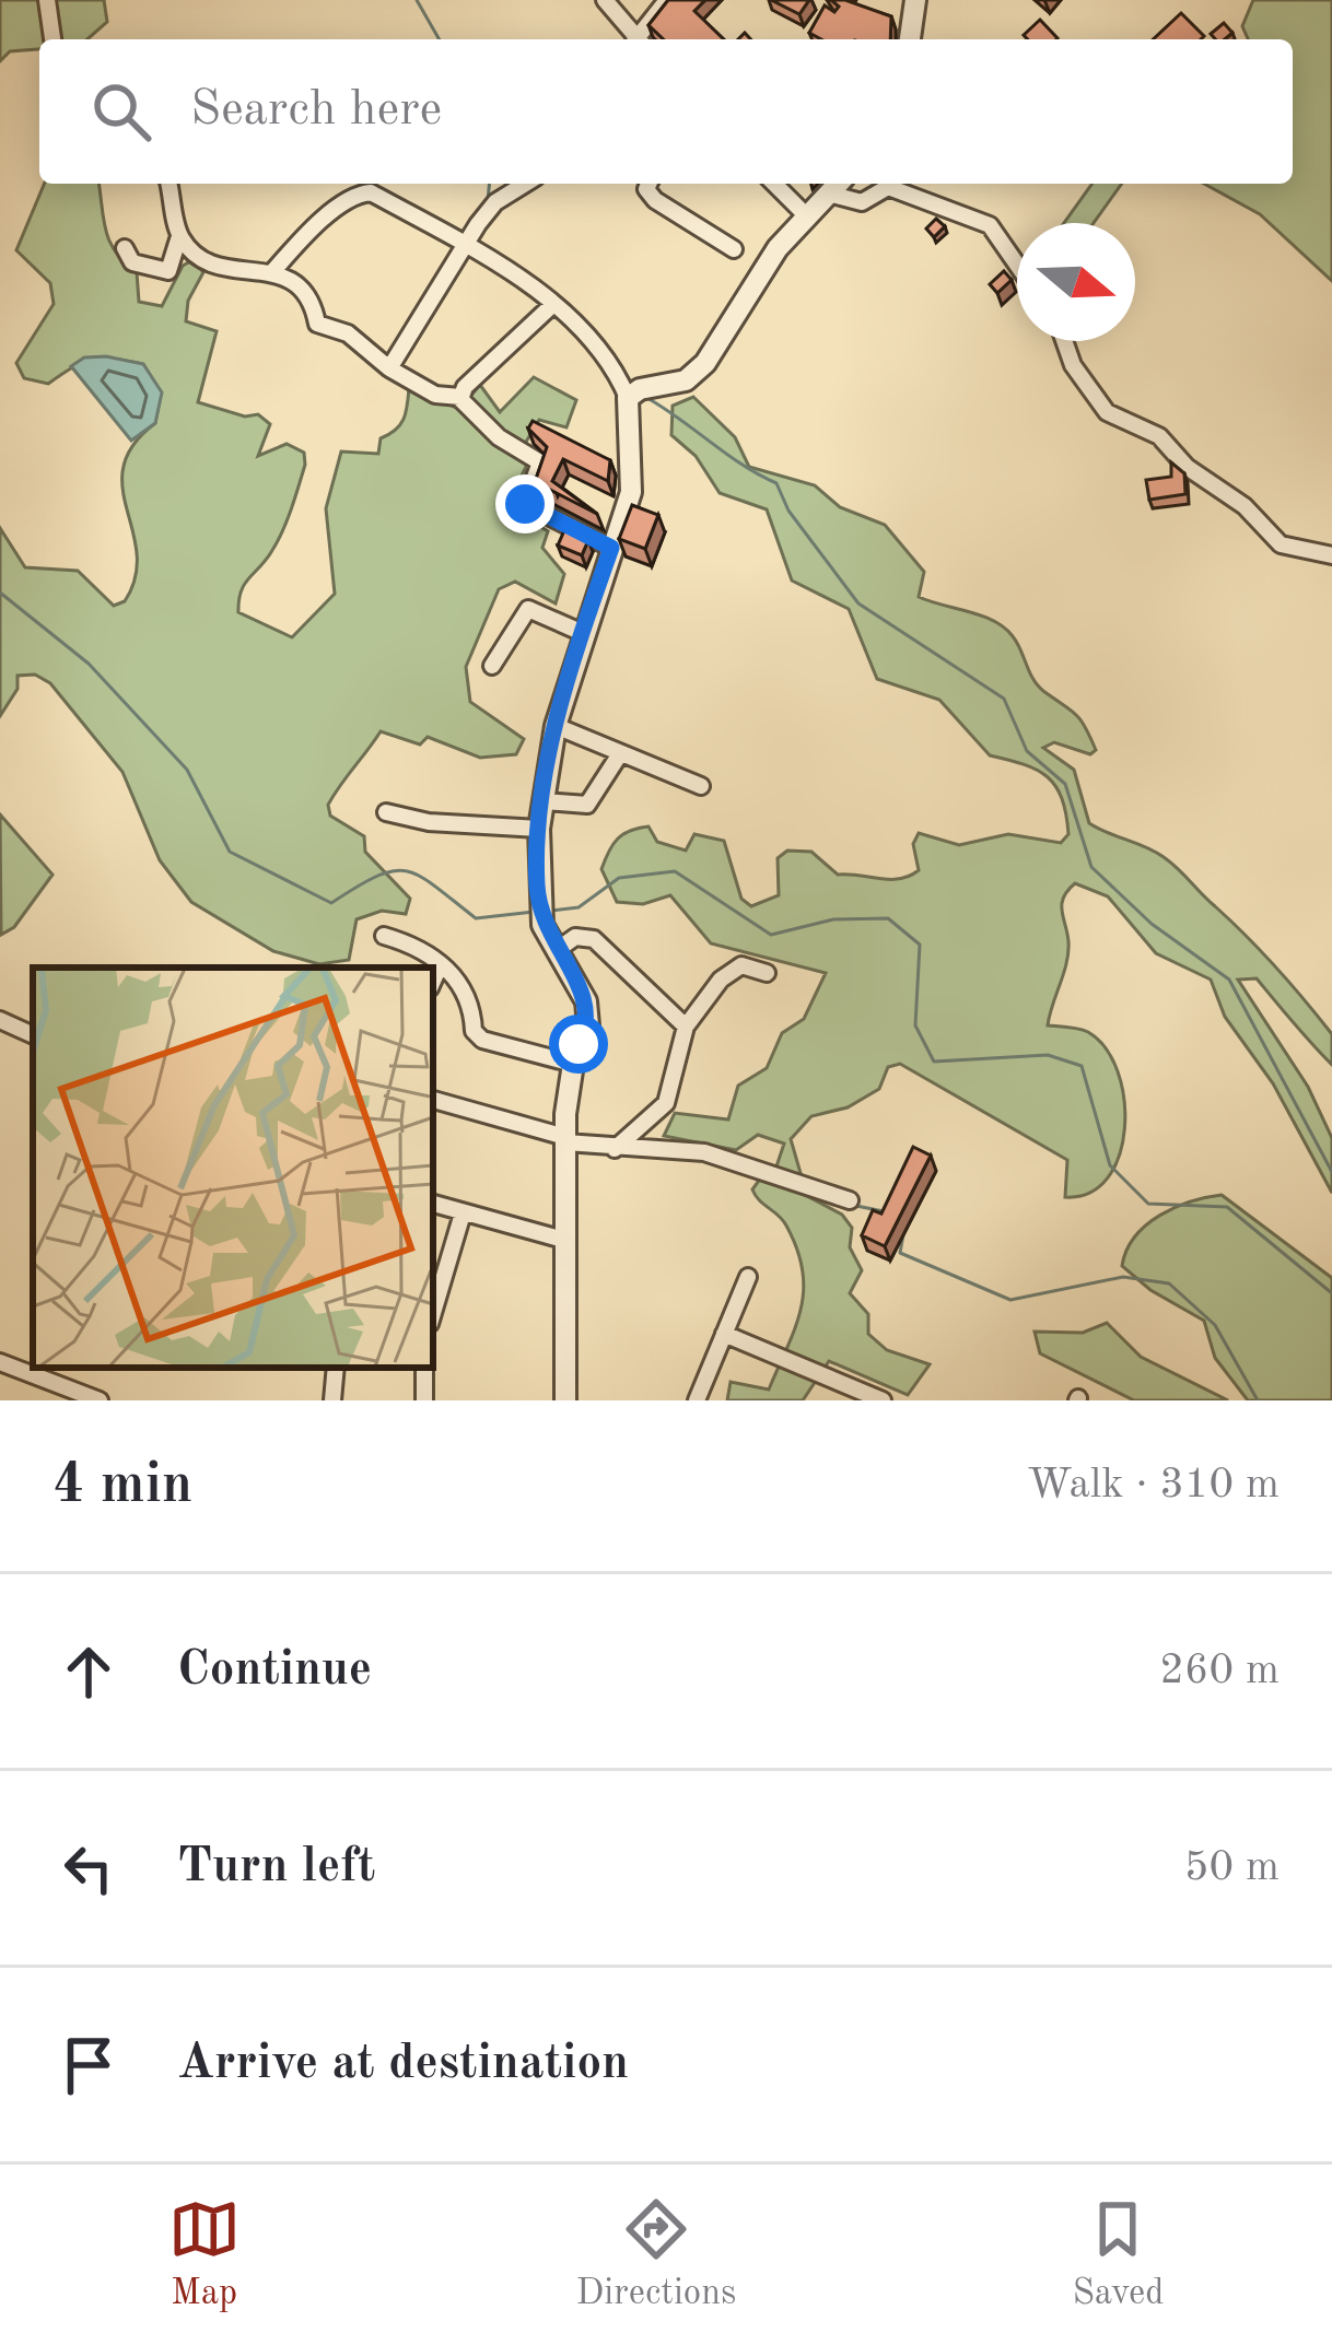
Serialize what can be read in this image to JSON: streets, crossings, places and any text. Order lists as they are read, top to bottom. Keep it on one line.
{"north":"right","page":{"search":"Search here","heading":["4 min","Walk · 310 m"],"list":[["Continue","260 m"],["Turn left","50 m"],"Arrive at destination"],"nav":["Map","Directions","Saved"]}}
